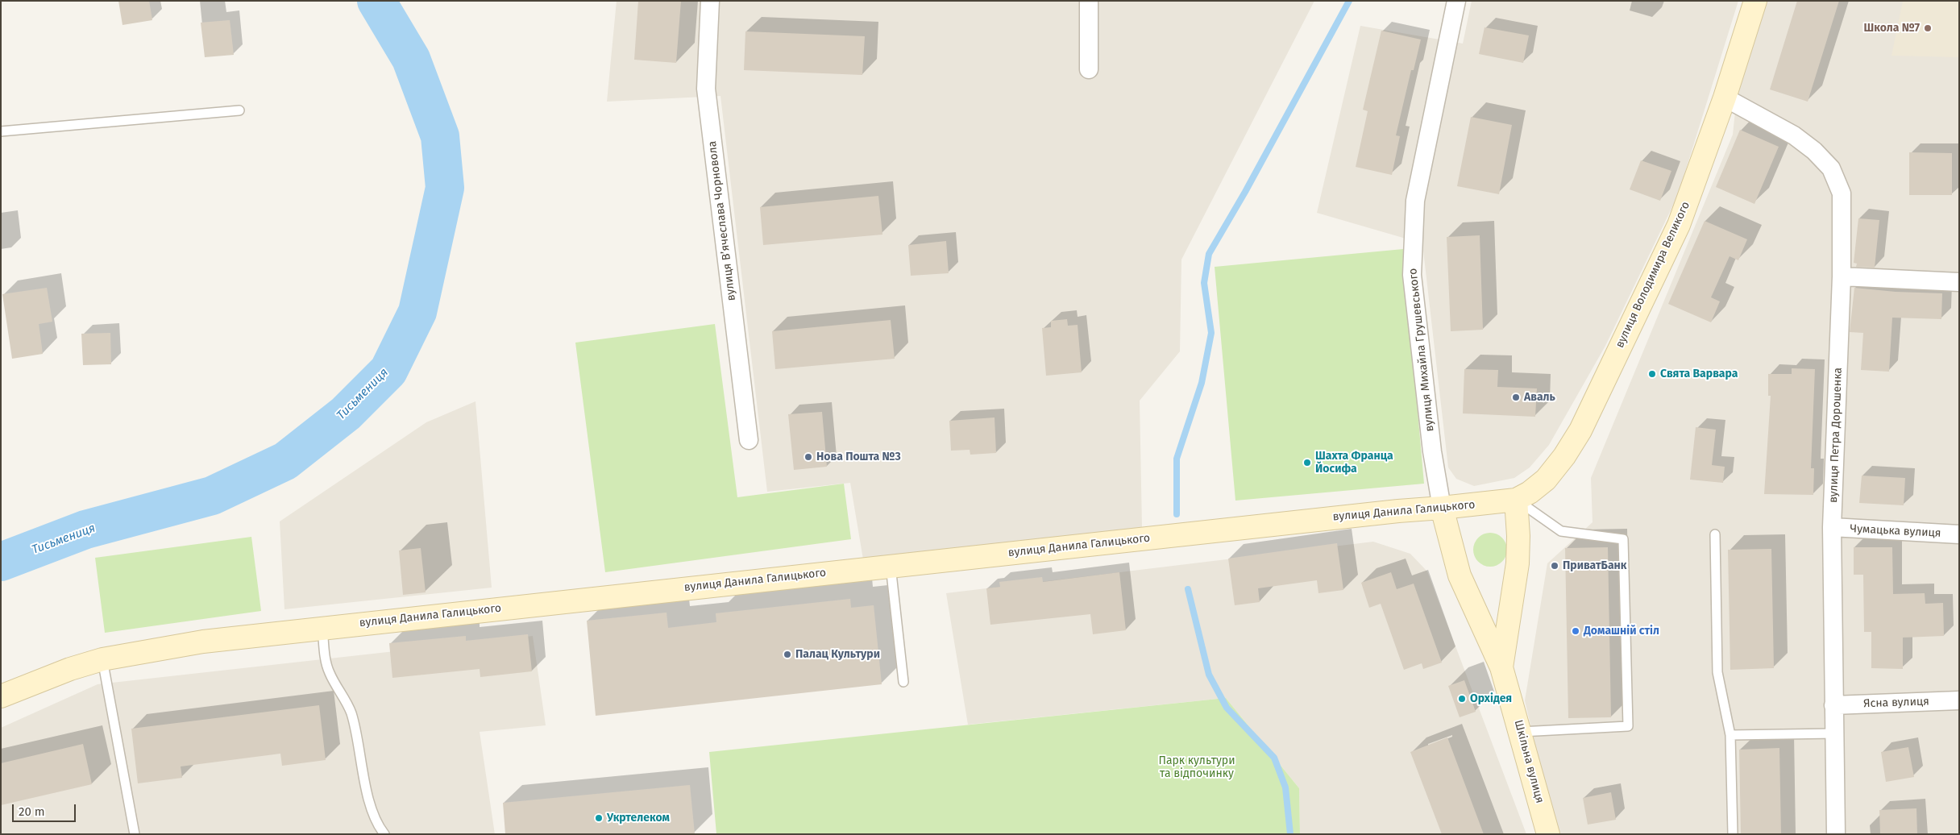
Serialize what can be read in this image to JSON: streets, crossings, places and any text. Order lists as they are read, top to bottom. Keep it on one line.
{"streets":{"main road":["вулиця Володимира Великого","вулиця Данила Галицького","Шкільна вулиця"],"street":["вулиця Вʼячеслава Чорновола","вулиця Михайла Грушевського","вулиця Петра Дорошенка","Чумацька вулиця","Ясна вулиця"]},"crossings":[["вулиця Володимира Великого","вулиця Петра Дорошенка"],["вулиця Володимира Великого","вулиця Данила Галицького"],["вулиця Володимира Великого","Шкільна вулиця"],["вулиця Михайла Грушевського","вулиця Данила Галицького"],["вулиця Михайла Грушевського","Шкільна вулиця"],["вулиця Петра Дорошенка","Чумацька вулиця"],["вулиця Петра Дорошенка","Ясна вулиця"],["вулиця Данила Галицького","Шкільна вулиця"]],"water":["Тисьмениця"],"parks":["Парк культури та відпочинку"],"places":["Школа №7","Свята Варвара","Аваль","Нова Пошта №3","Шахта Франца Йосифа","ПриватБанк","Домашній стіл","Палац Культури","Орхідея","Укртелеком"],"scale_bar":"20 m"}
